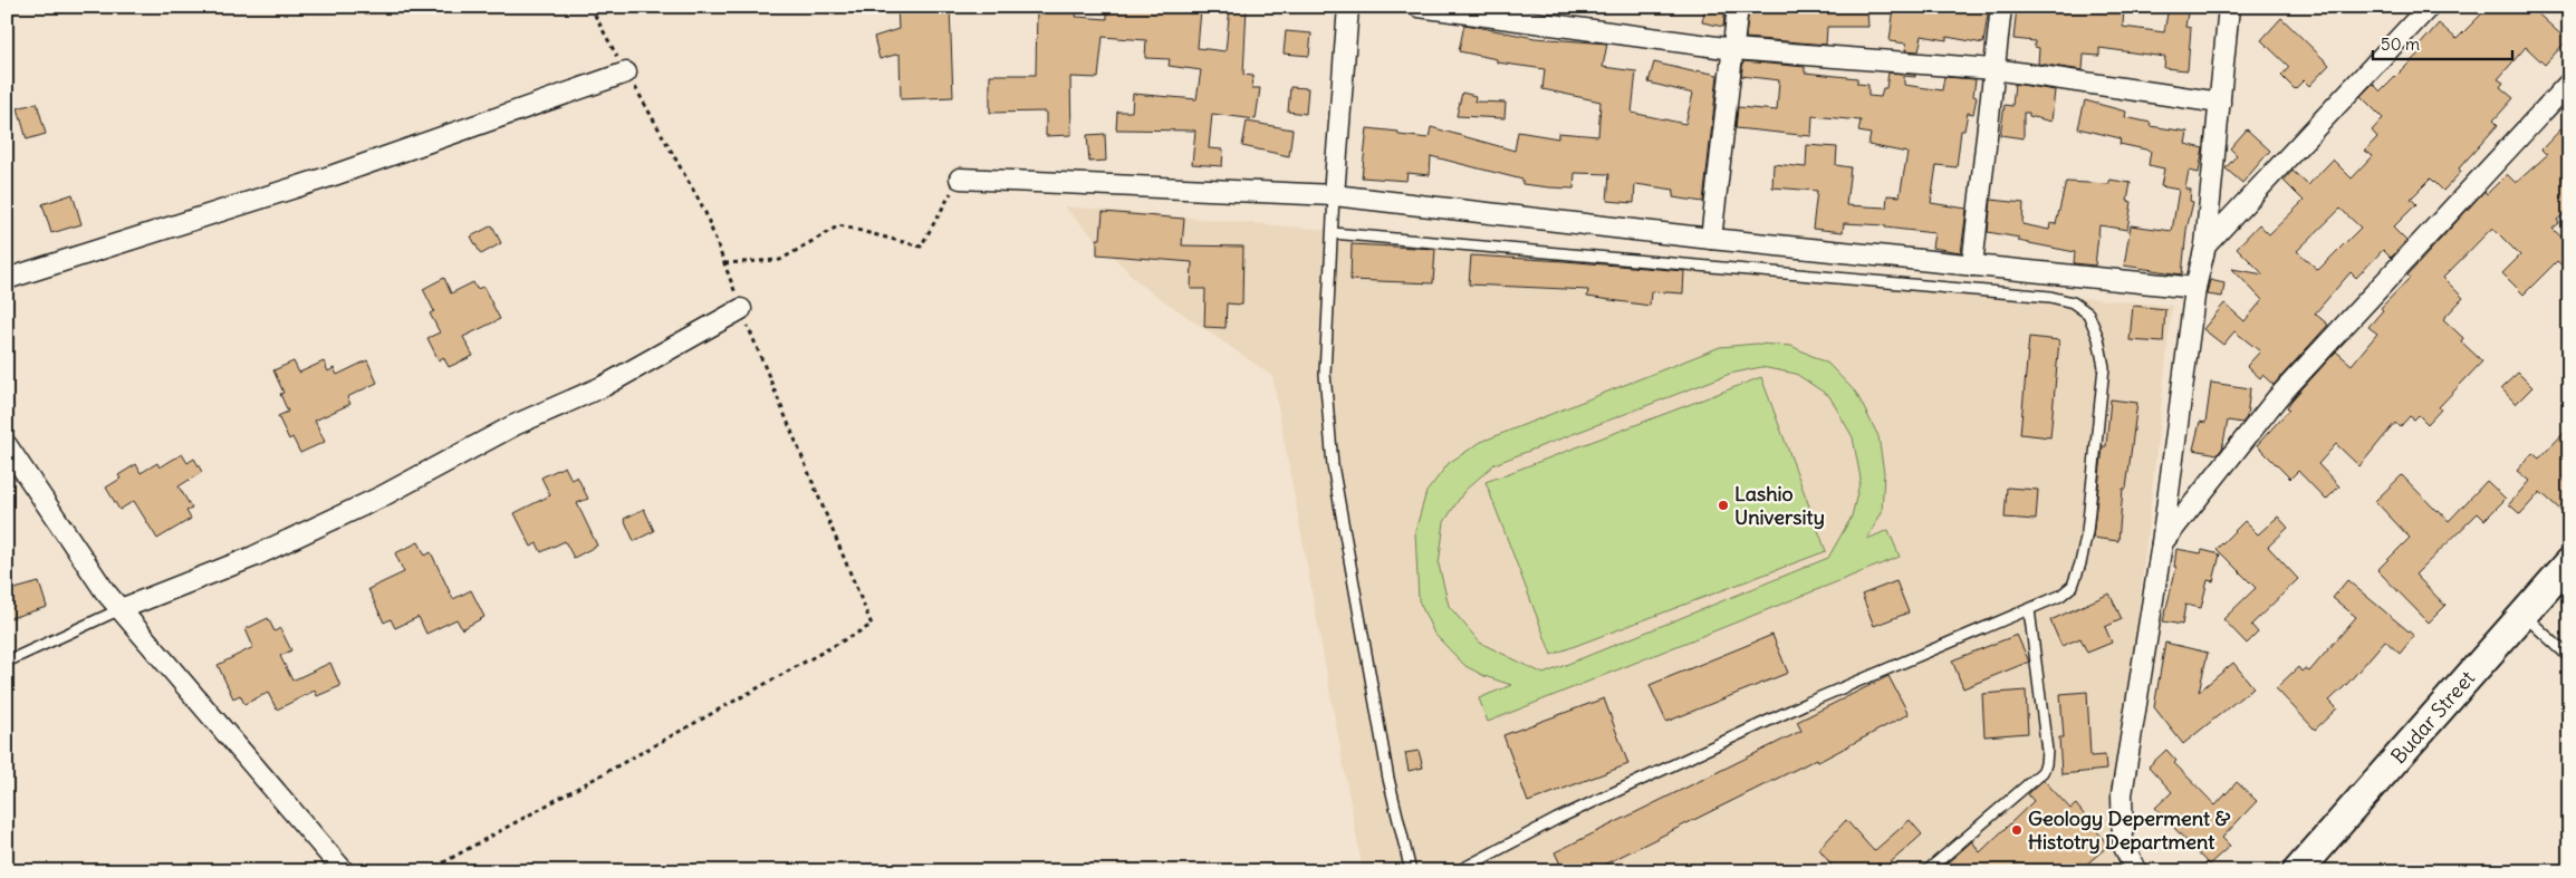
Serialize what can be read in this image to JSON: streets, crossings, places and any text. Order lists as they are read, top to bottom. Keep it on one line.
{"streets":{"main road":["Budar Street"]},"places":["Lashio University","Geology Deperment & Histotry Department"],"scale_bar":"50 m"}
